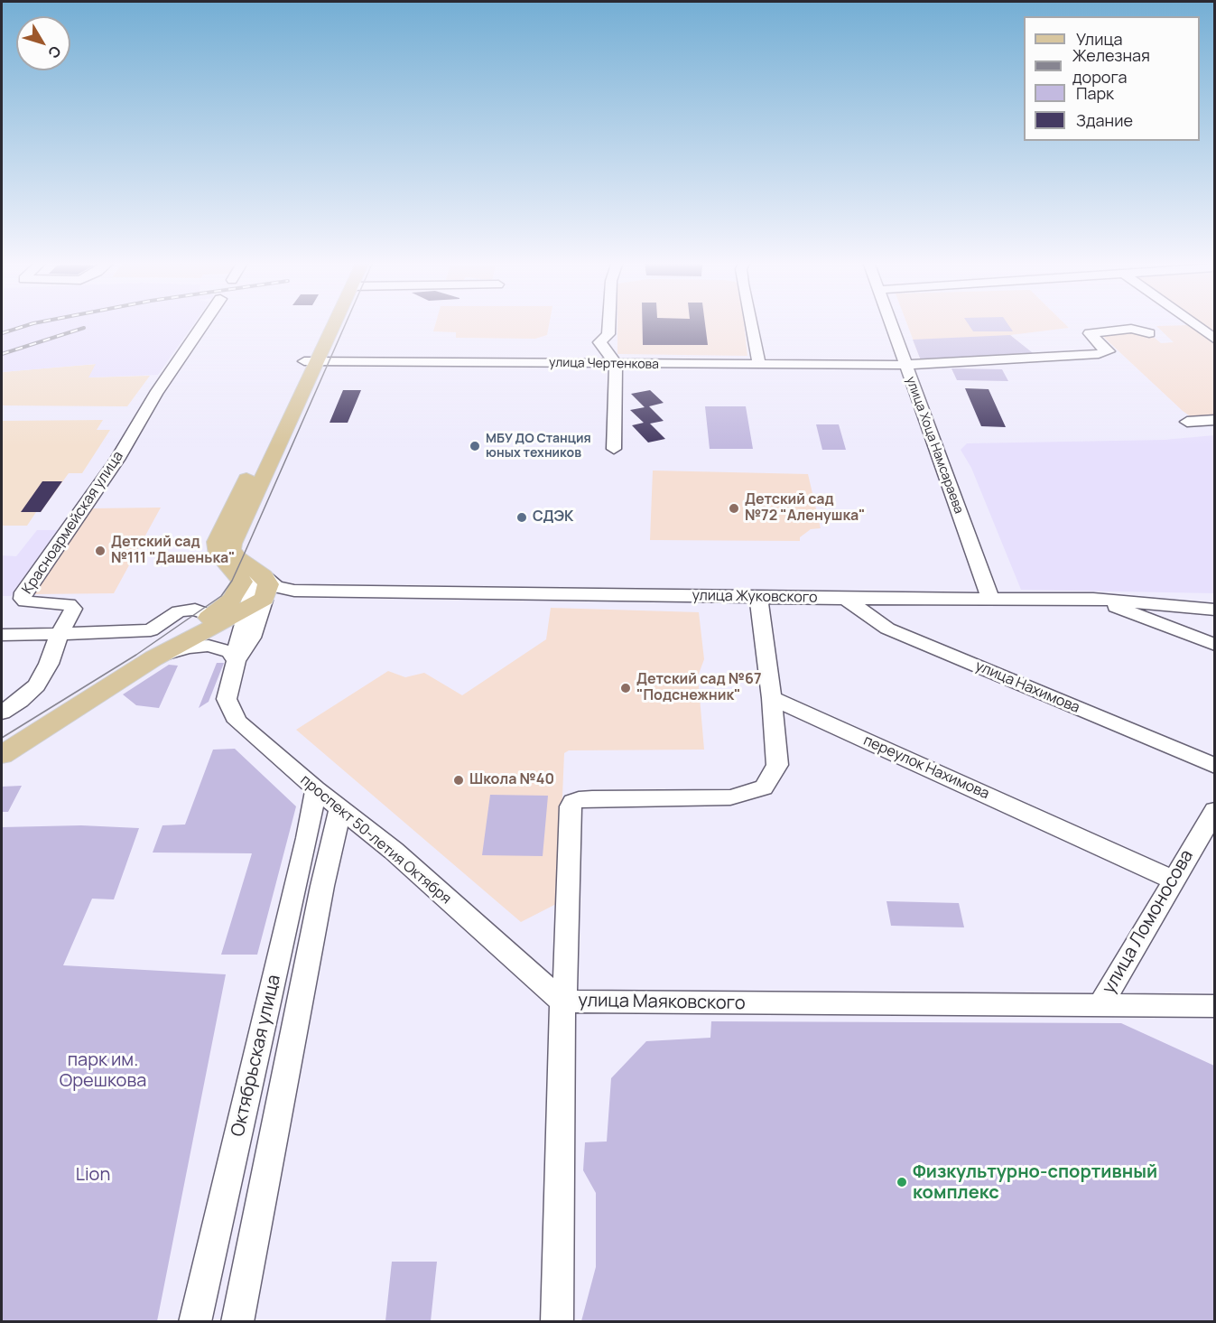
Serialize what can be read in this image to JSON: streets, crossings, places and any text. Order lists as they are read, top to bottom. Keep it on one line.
{"streets":{"street":["улица Чертенкова","улица Хоца Намсараева","Красноармейская улица","улица Жуковского","улица Нахимова","переулок Нахимова","проспект 50-летия Октября","улица Ломоносова","улица Маяковского","Октябрьская улица"]},"crossings":[["улица Чертенкова","улица Хоца Намсараева"],["улица Хоца Намсараева","улица Жуковского"],["улица Жуковского","улица Нахимова"],["переулок Нахимова","улица Ломоносова"],["переулок Нахимова","улица Маяковского"],["проспект 50-летия Октября","улица Маяковского"],["проспект 50-летия Октября","Октябрьская улица"],["улица Ломоносова","улица Маяковского"]],"parks":["парк им. Орешкова","Lion"],"places":["МБУ ДО Станция юных техников","Детский сад №72 \"Аленушка\"","СДЭК","Детский сад №111 \"Дашенька\"","Детский сад №67 \"Подснежник\"","Школа №40","Физкультурно-спортивный комплекс"],"legend":["Улица","Железная дорога","Парк","Здание"],"north":"bottom right"}
